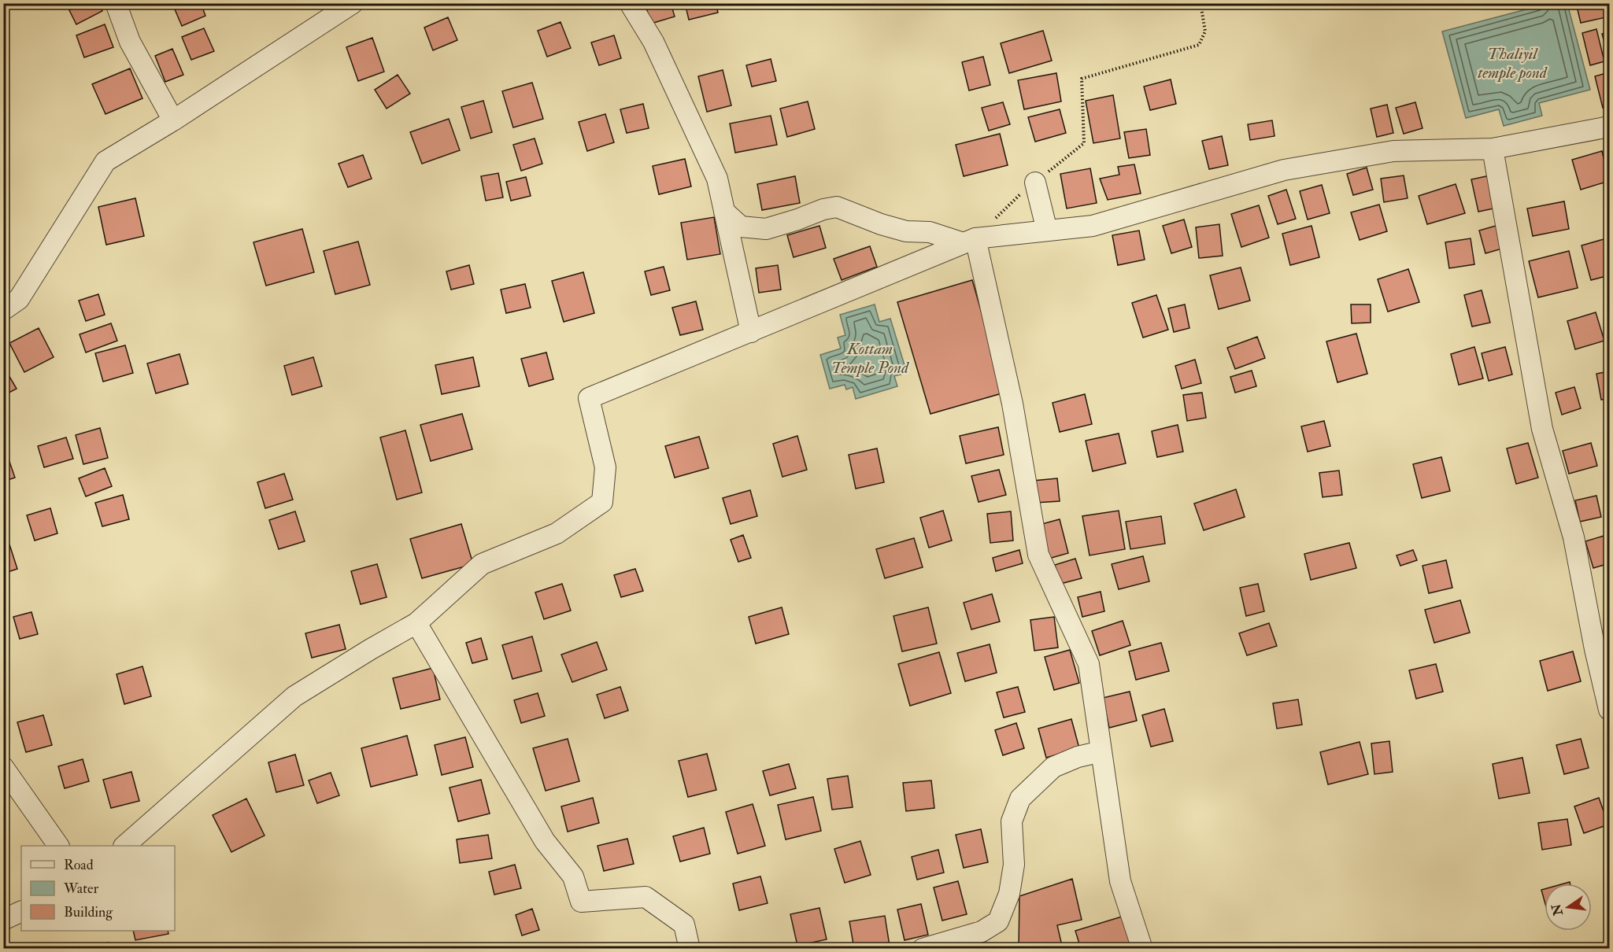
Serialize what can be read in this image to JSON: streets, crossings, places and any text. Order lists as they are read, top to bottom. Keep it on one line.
{"water":["Thaliyil temple pond","Kottam Temple Pond"],"legend":["Road","Water","Building"],"north":"left"}
